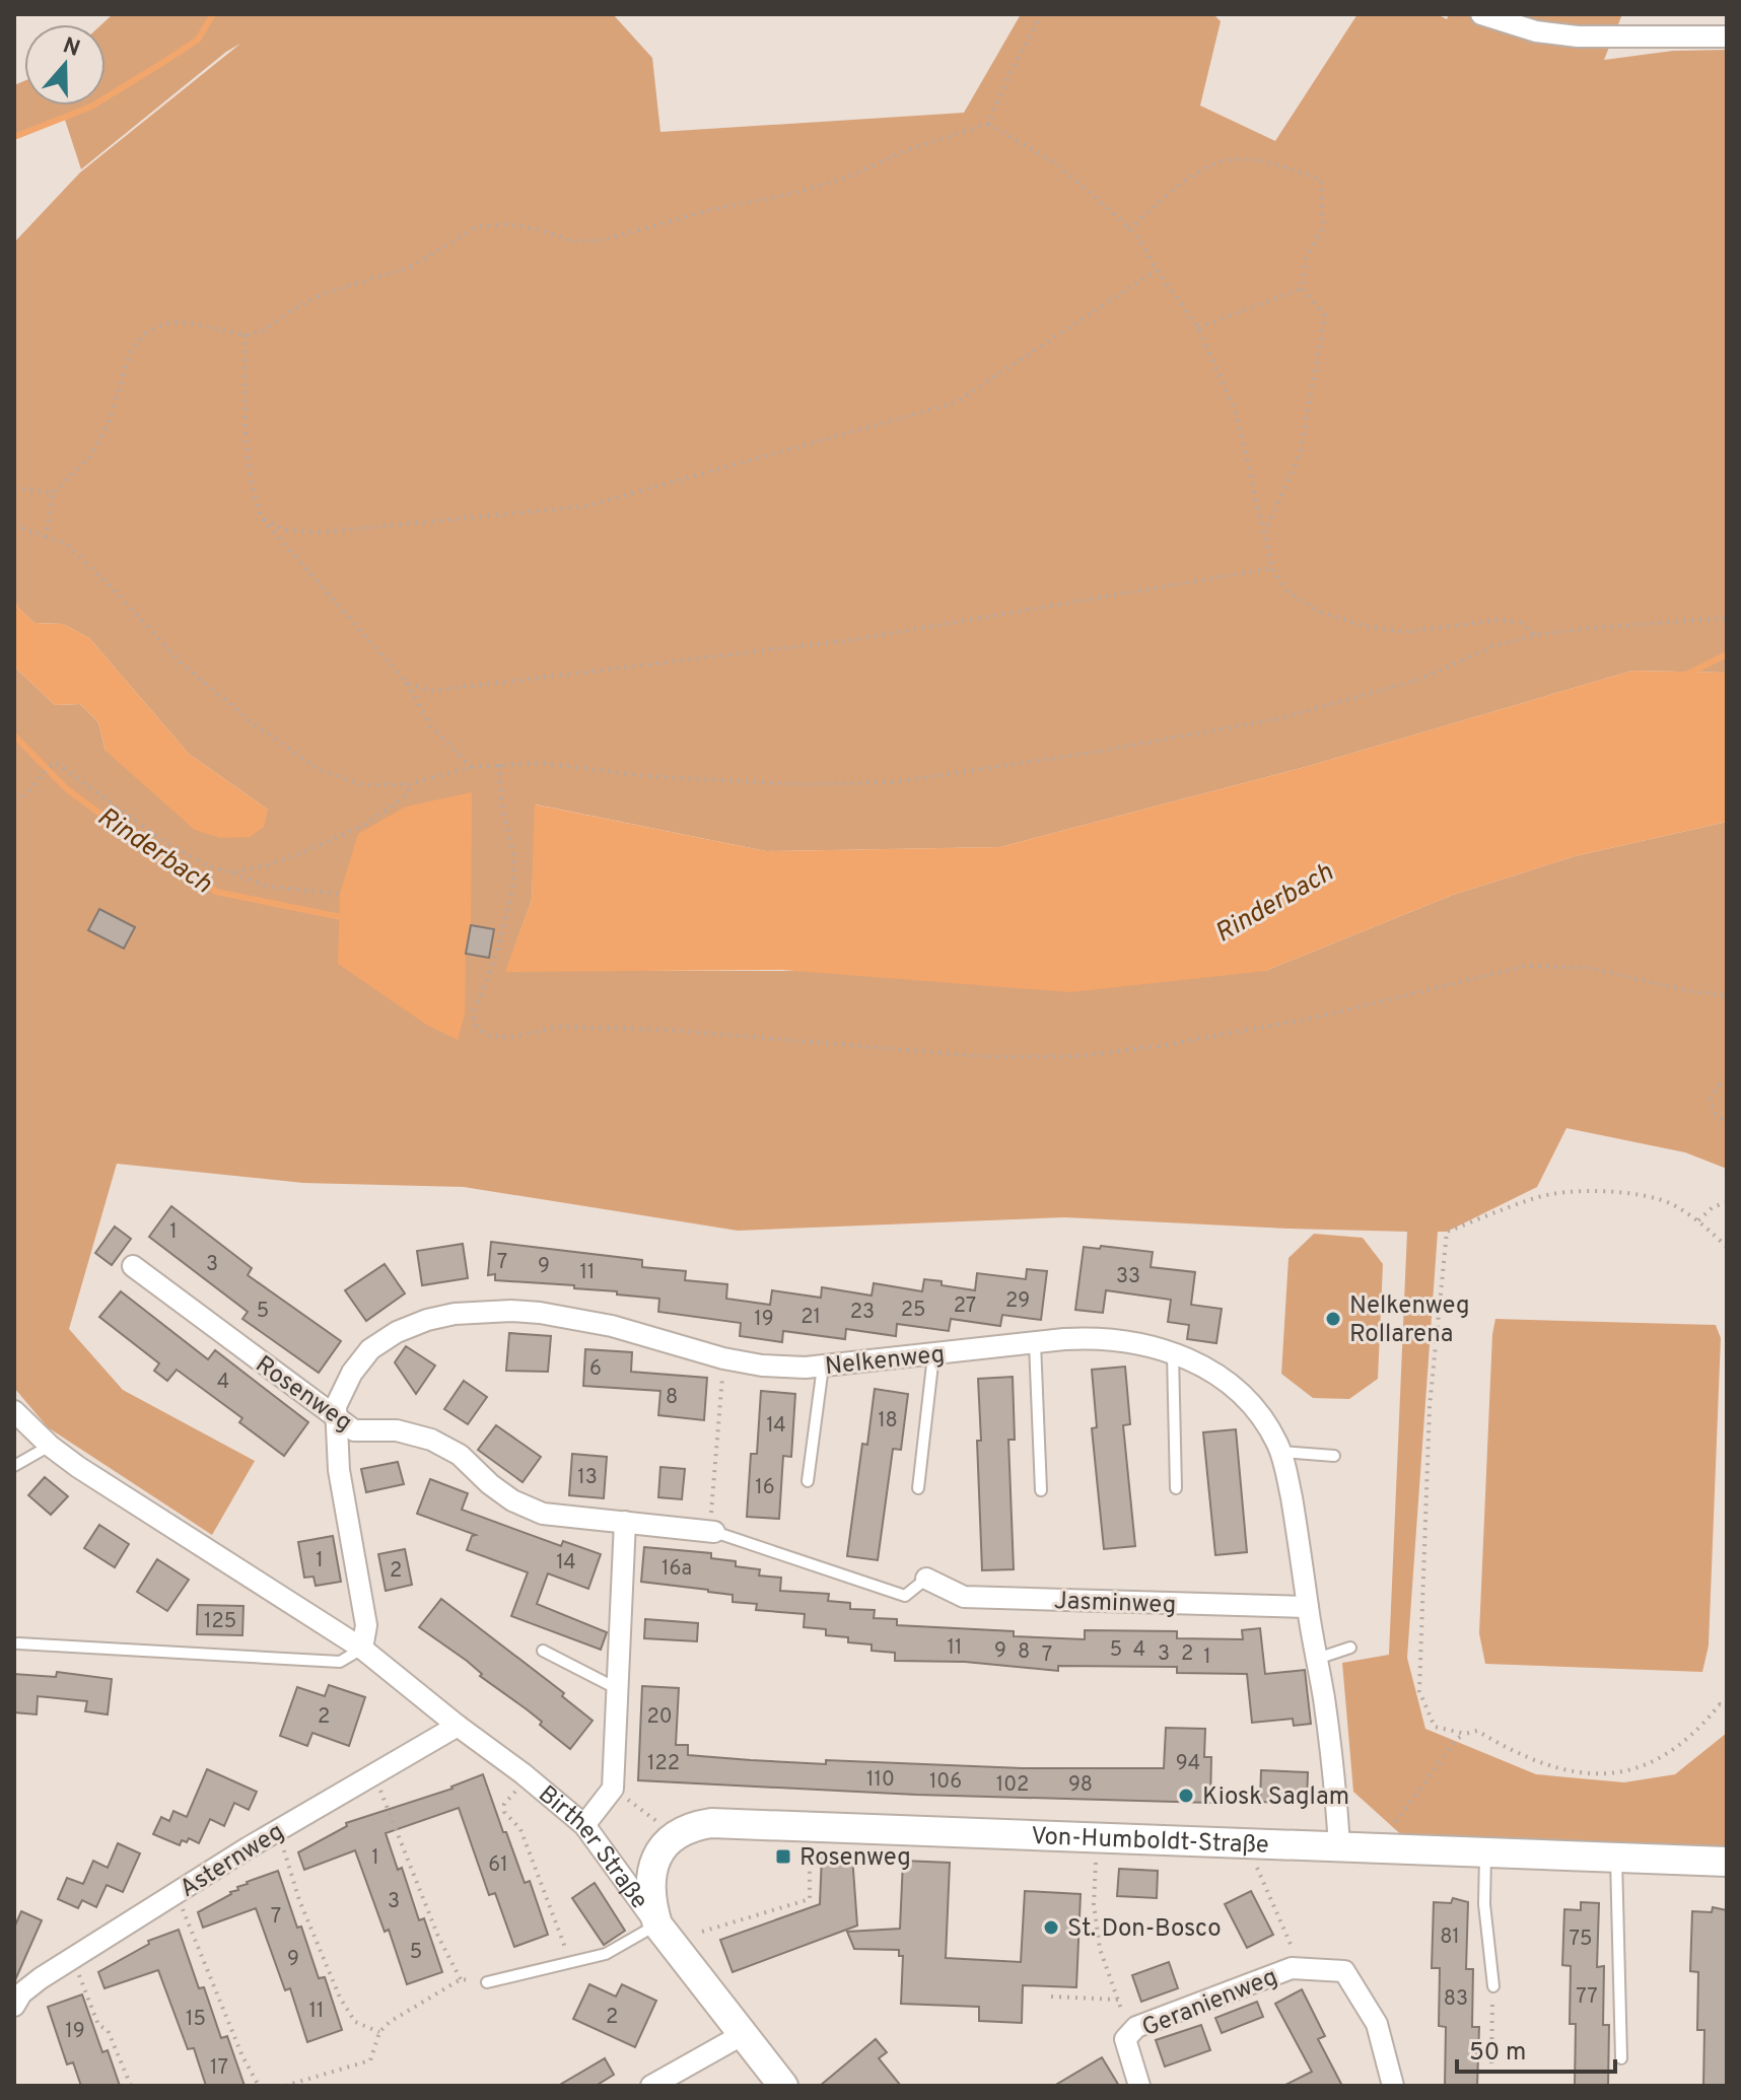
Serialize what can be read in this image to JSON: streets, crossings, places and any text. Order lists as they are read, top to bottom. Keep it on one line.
{"streets":{"street":["Nelkenweg","Rosenweg","Jasminweg","Von-Humboldt-Straße","Birther Straße","Asternweg","Geranienweg"]},"crossings":[["Nelkenweg","Rosenweg"],["Nelkenweg","Jasminweg"],["Nelkenweg","Von-Humboldt-Straße"],["Nelkenweg","Birther Straße"],["Von-Humboldt-Straße","Birther Straße"],["Birther Straße","Asternweg"]],"water":["Rinderbach"],"places":{"other":["Nelkenweg Rollarena","Kiosk Saglam","St. Don-Bosco"],"transit":["Rosenweg"]},"house_numbers":["1","7","3","9","11","33","29","27","25","5","23","21","19","6","4","8","18","14","13","16","1","14","16a","2","125","11","5","4","9","8","3","2","7","1","2","20","122","94","110","106","102","98","1","61","3","7","81","75","5","9","77","83","11","2","15","19","17"],"scale_bar":"50 m","north":"top"}
